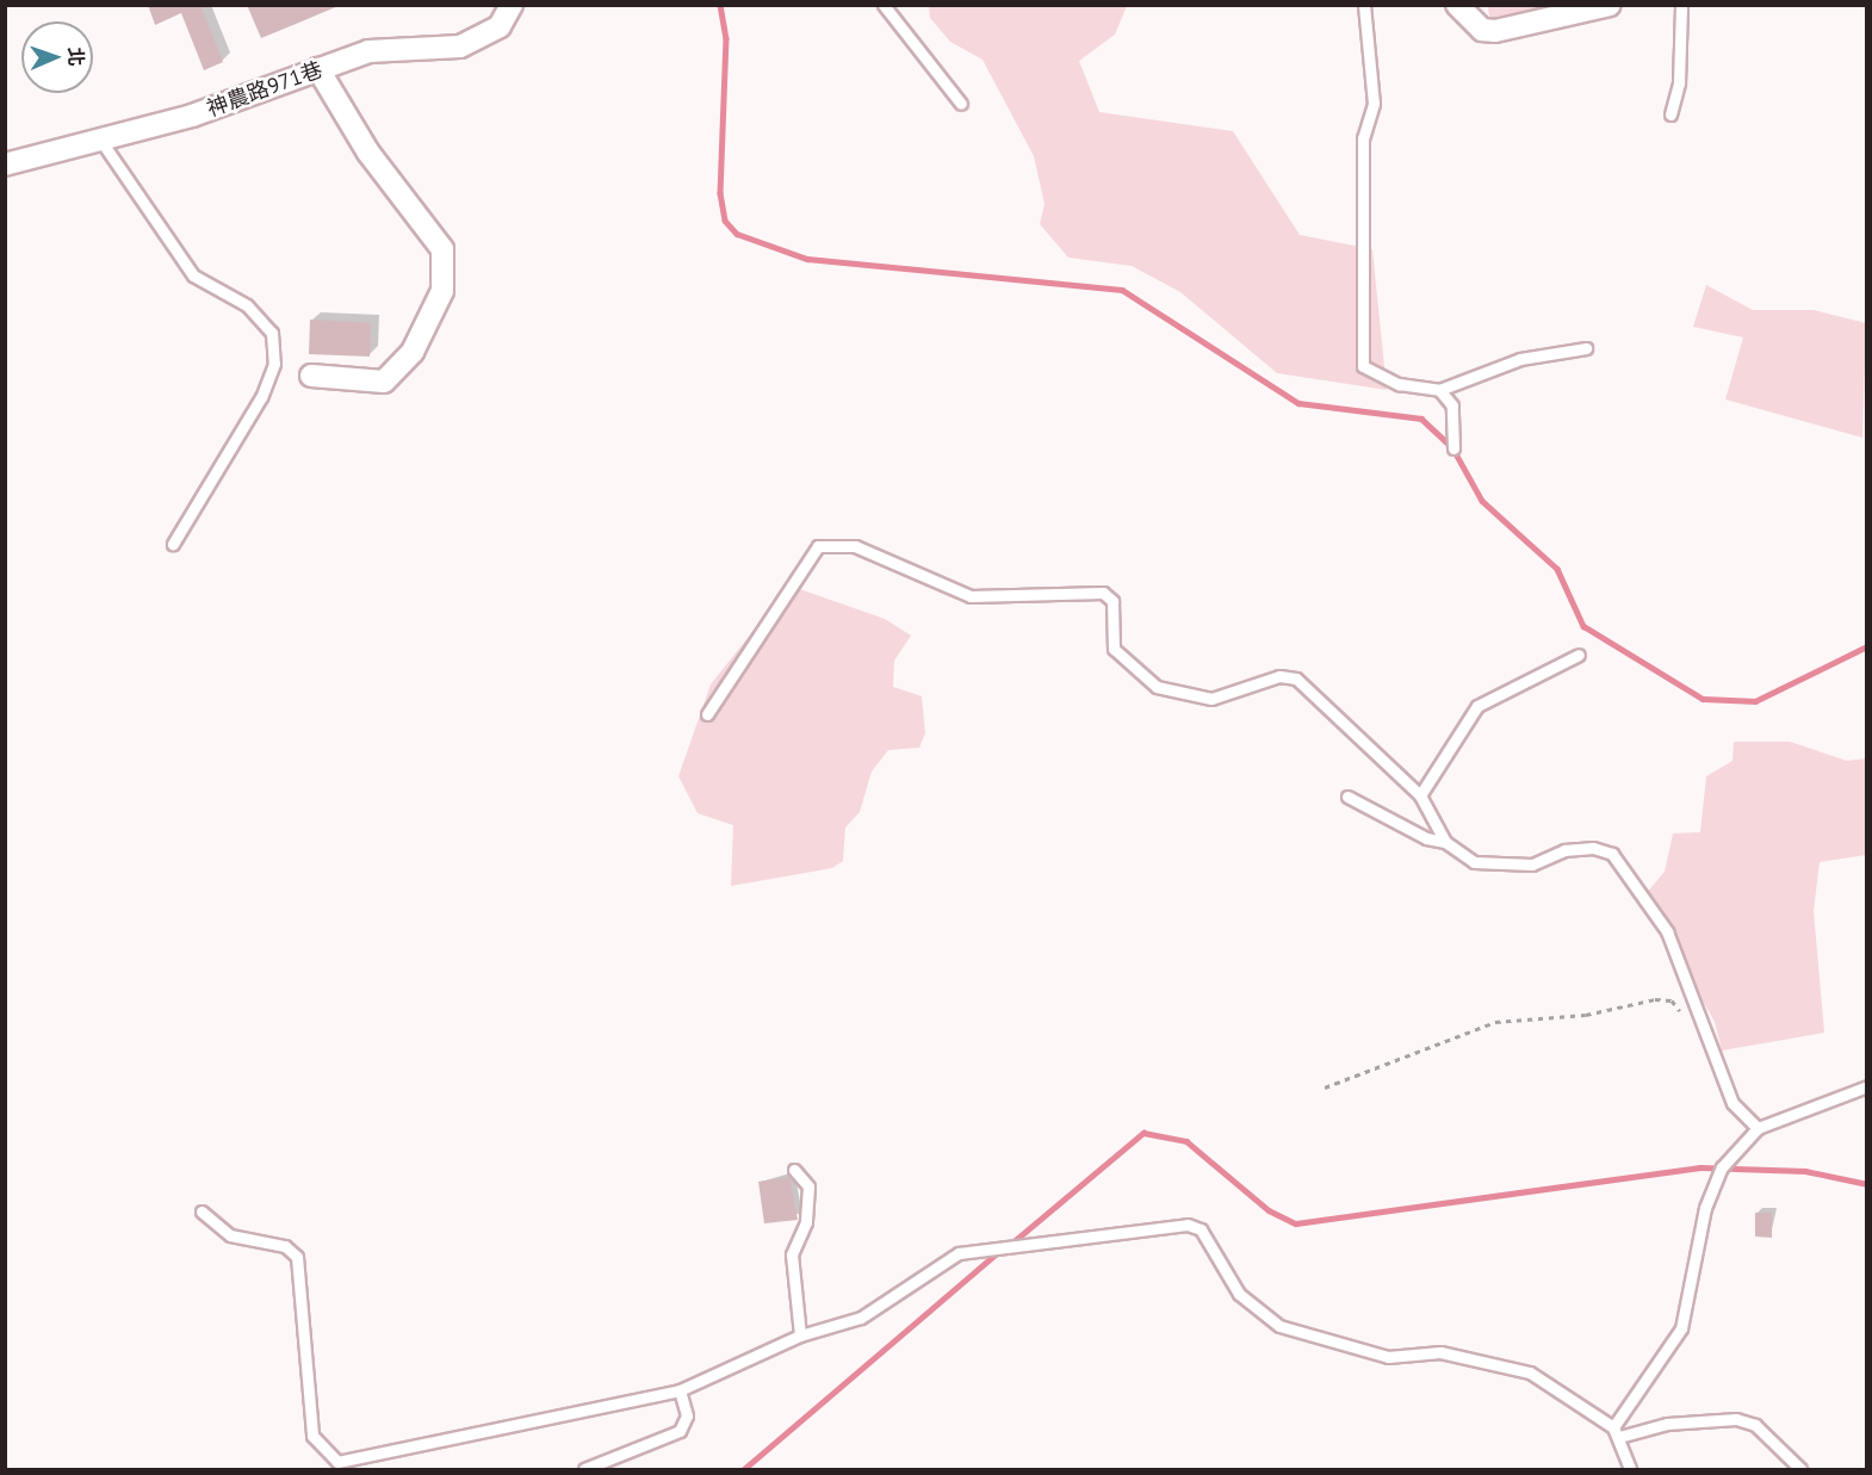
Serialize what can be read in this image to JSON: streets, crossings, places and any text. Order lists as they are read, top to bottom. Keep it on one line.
{"streets":{"street":["神農路971巷"]},"north":"right"}
